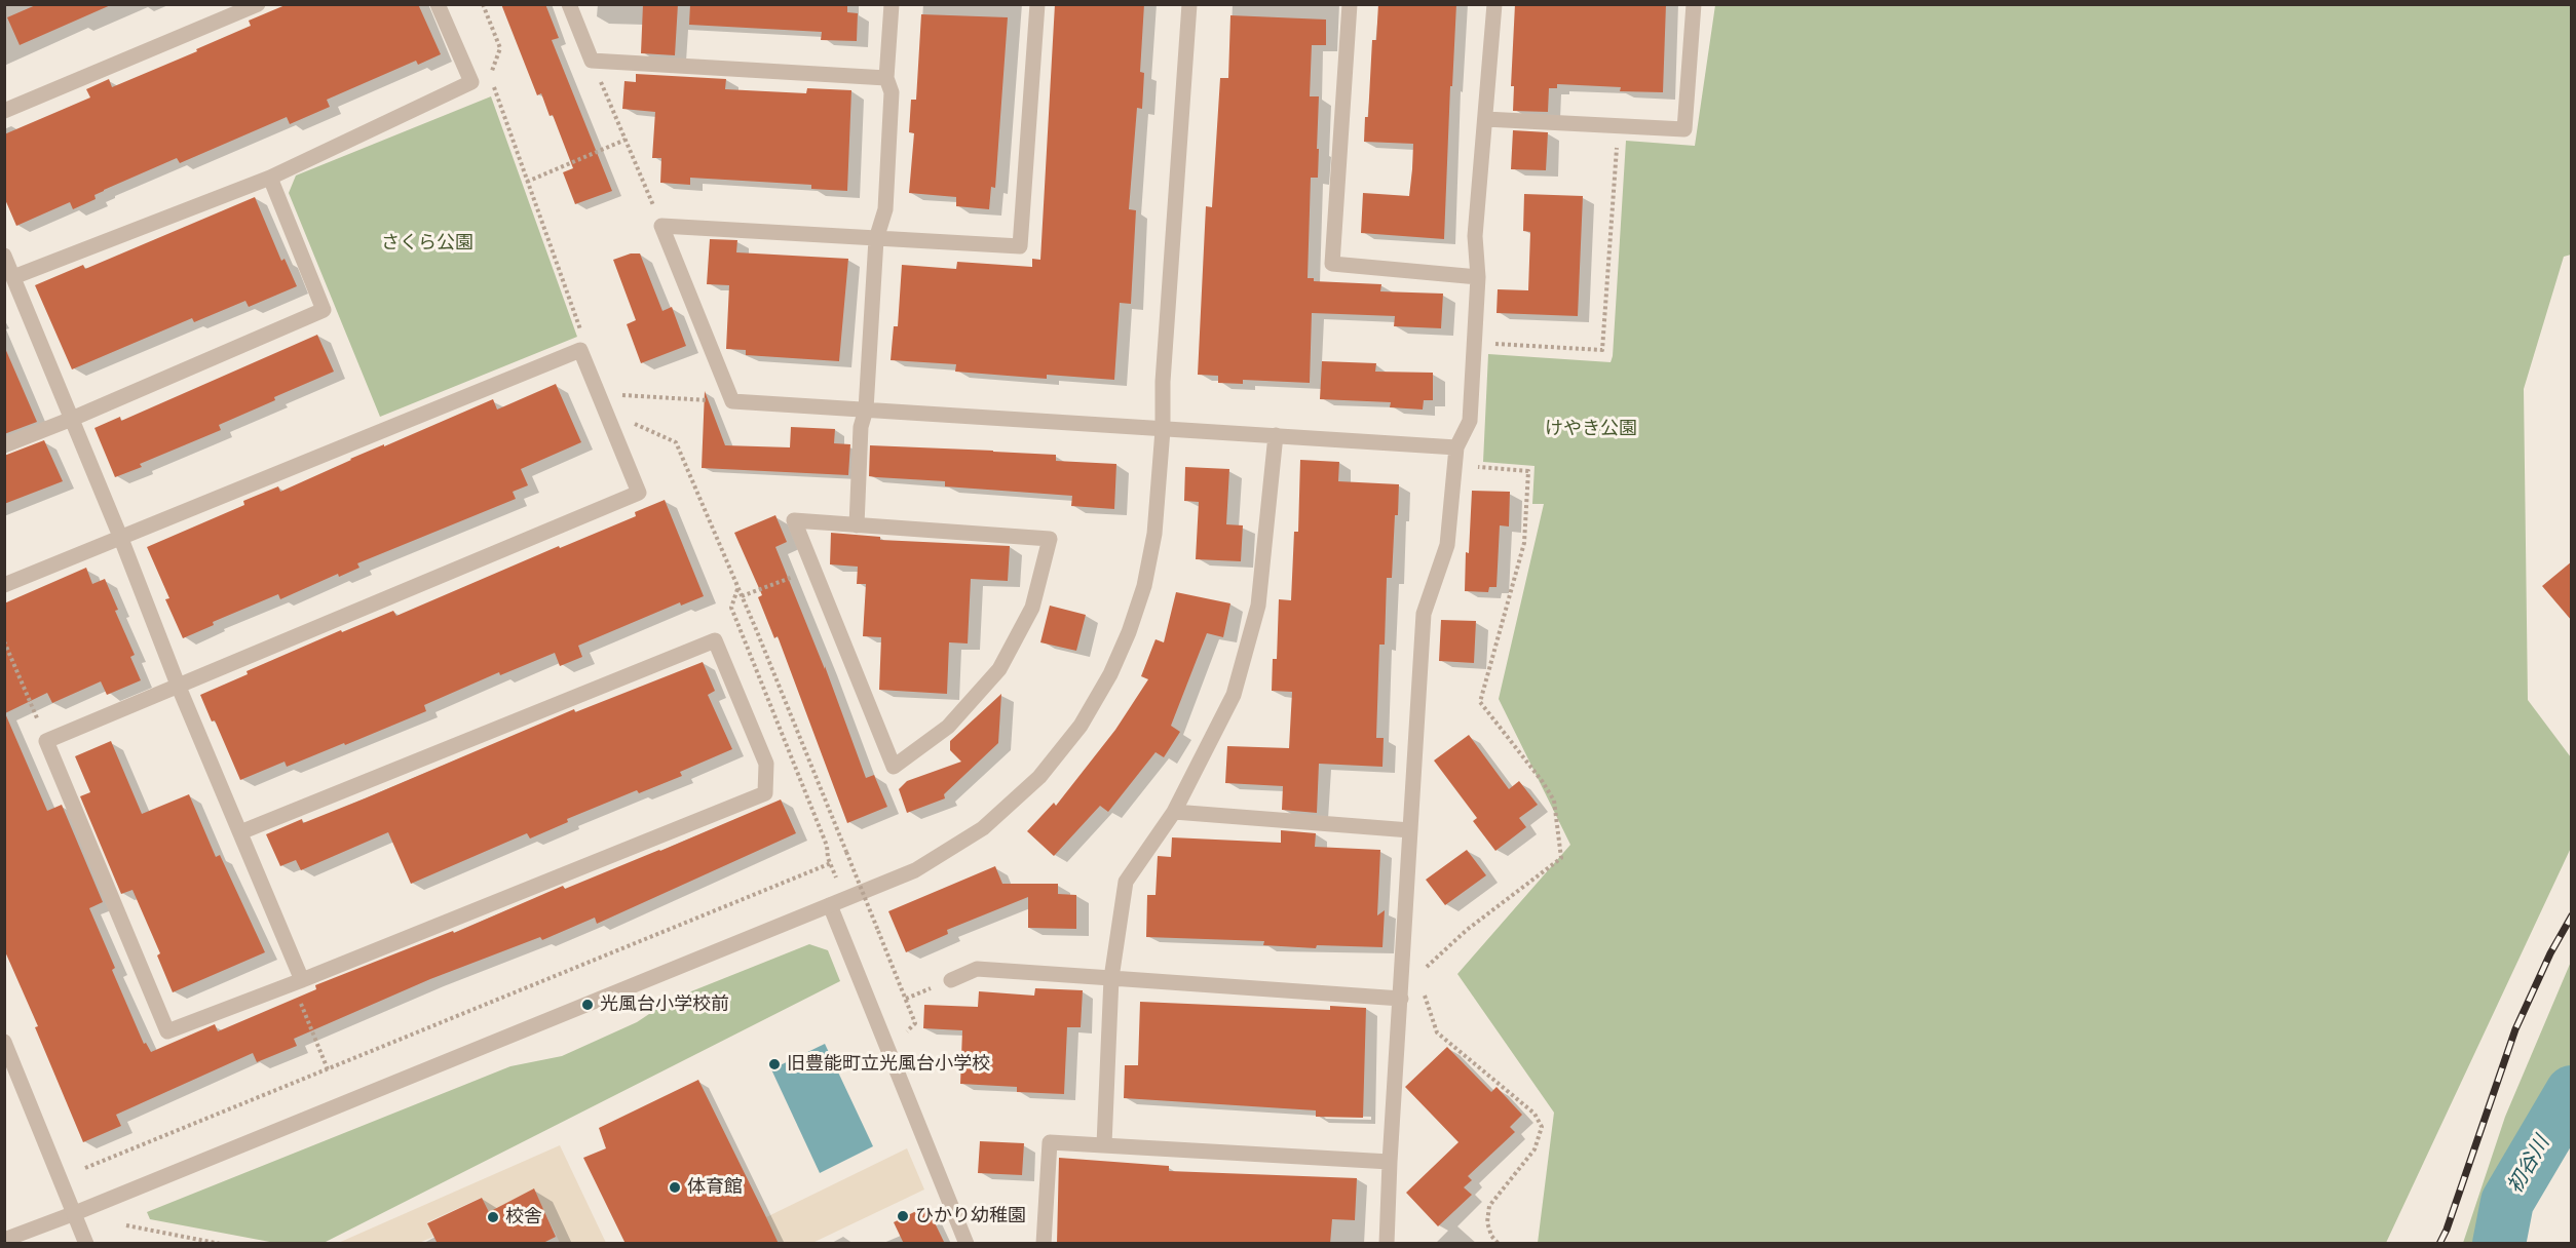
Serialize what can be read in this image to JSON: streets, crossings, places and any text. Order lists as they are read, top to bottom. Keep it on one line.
{"water":["初谷川"],"parks":["さくら公園","けやき公園"],"places":["光風台小学校前","旧豊能町立光風台小学校","体育館","ひかり幼稚園","校舎"]}
